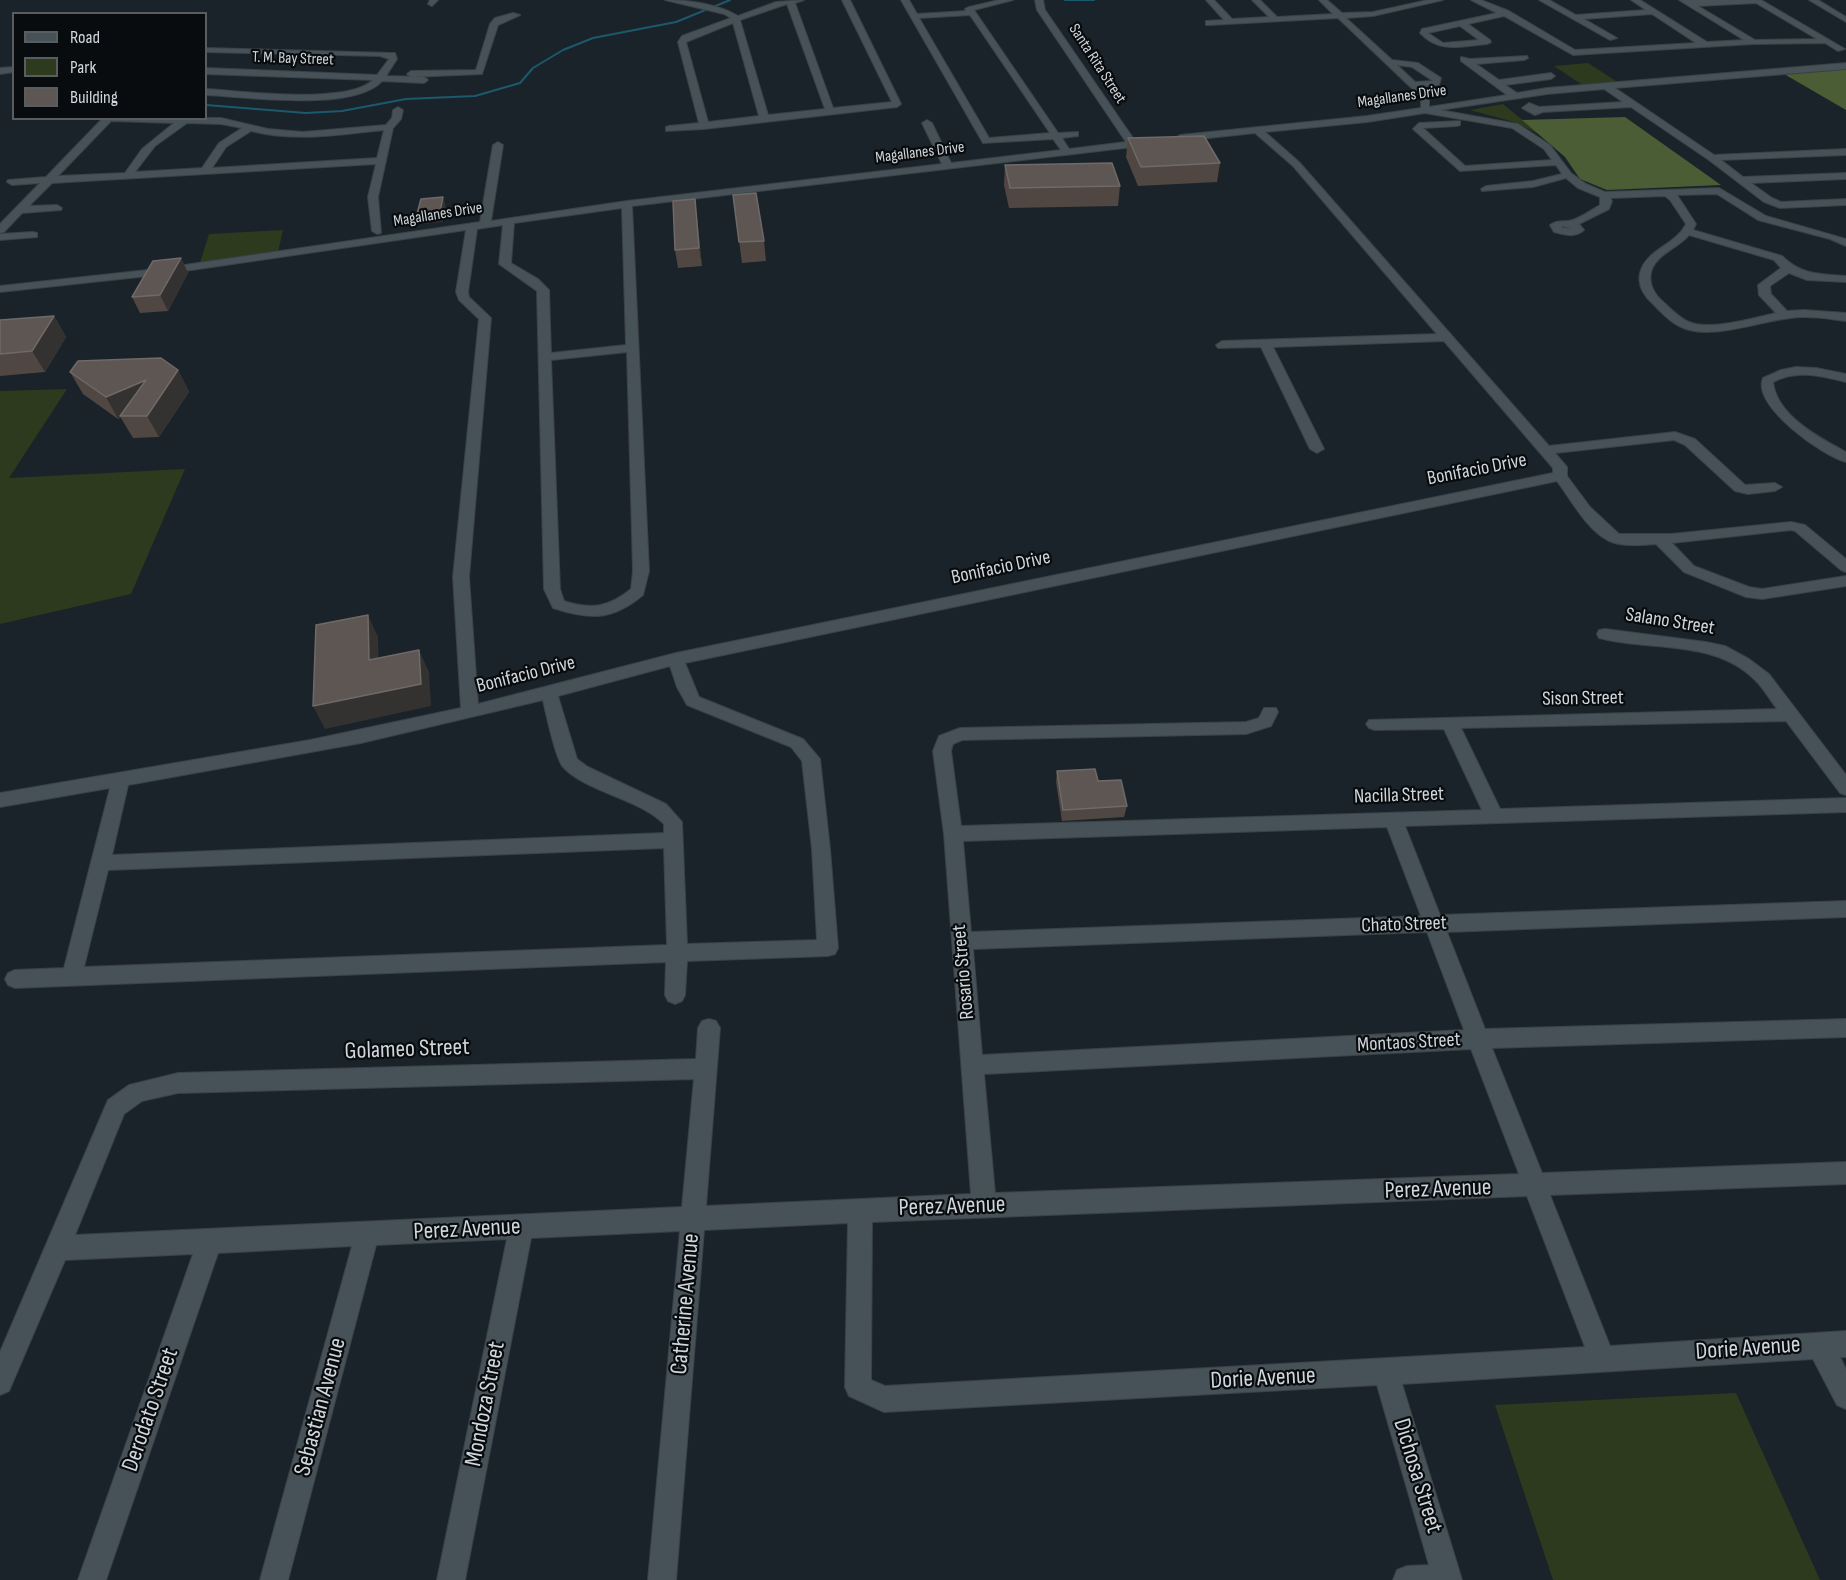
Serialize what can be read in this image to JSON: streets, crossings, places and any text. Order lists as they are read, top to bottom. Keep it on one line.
{"streets":{"street":["T. M. Bay Street","Santa Rita Street","Magallanes Drive","Bonifacio Drive","Salano Street","Sison Street","Nacilla Street","Chato Street","Rosario Street","Montaos Street","Golameo Street","Perez Avenue","Catherine Avenue","Dorie Avenue","Mondoza Street","Sebastian Avenue","Derodato Street","Dichosa Street"]},"crossings":[["Santa Rita Street","Magallanes Drive"],["Magallanes Drive","Bonifacio Drive"],["Salano Street","Sison Street"],["Nacilla Street","Rosario Street"],["Chato Street","Rosario Street"],["Rosario Street","Montaos Street"],["Rosario Street","Perez Avenue"],["Golameo Street","Perez Avenue"],["Golameo Street","Catherine Avenue"],["Perez Avenue","Catherine Avenue"],["Perez Avenue","Dorie Avenue"],["Perez Avenue","Mondoza Street"],["Perez Avenue","Sebastian Avenue"],["Perez Avenue","Derodato Street"],["Dorie Avenue","Dichosa Street"]],"legend":["Road","Park","Building"]}
